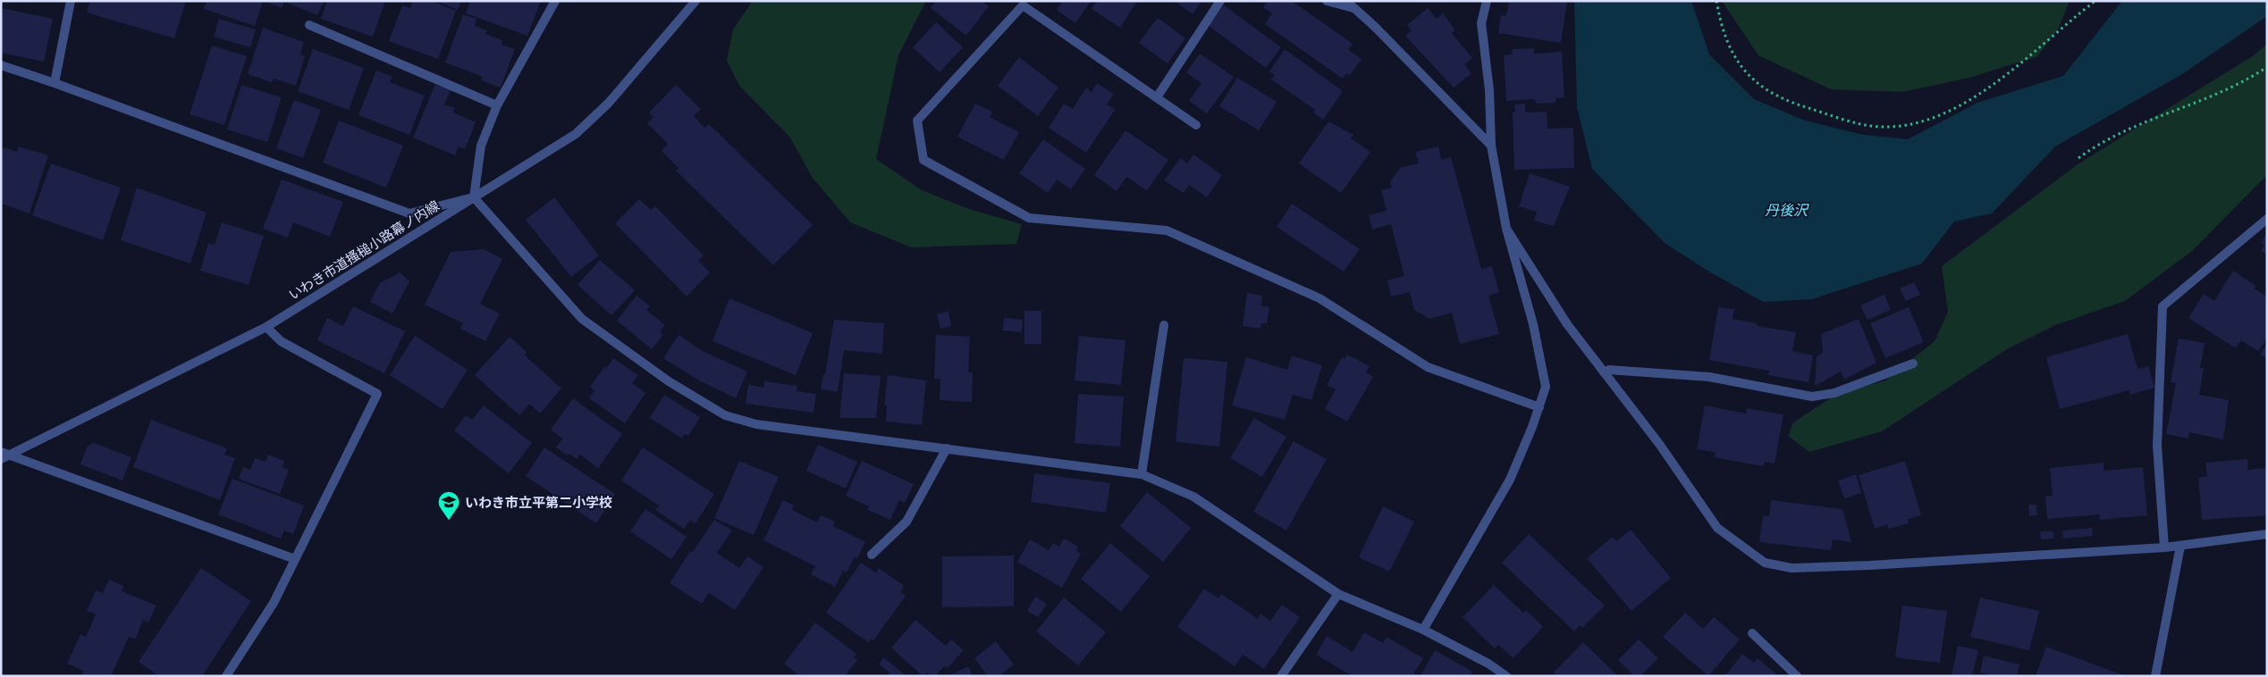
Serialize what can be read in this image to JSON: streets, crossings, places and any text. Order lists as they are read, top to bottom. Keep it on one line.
{"streets":{"street":["いわき市道搔槌小路幕ノ内線"]},"water":["丹後沢"],"places":{"school or university":["いわき市立平第二小学校"]}}
